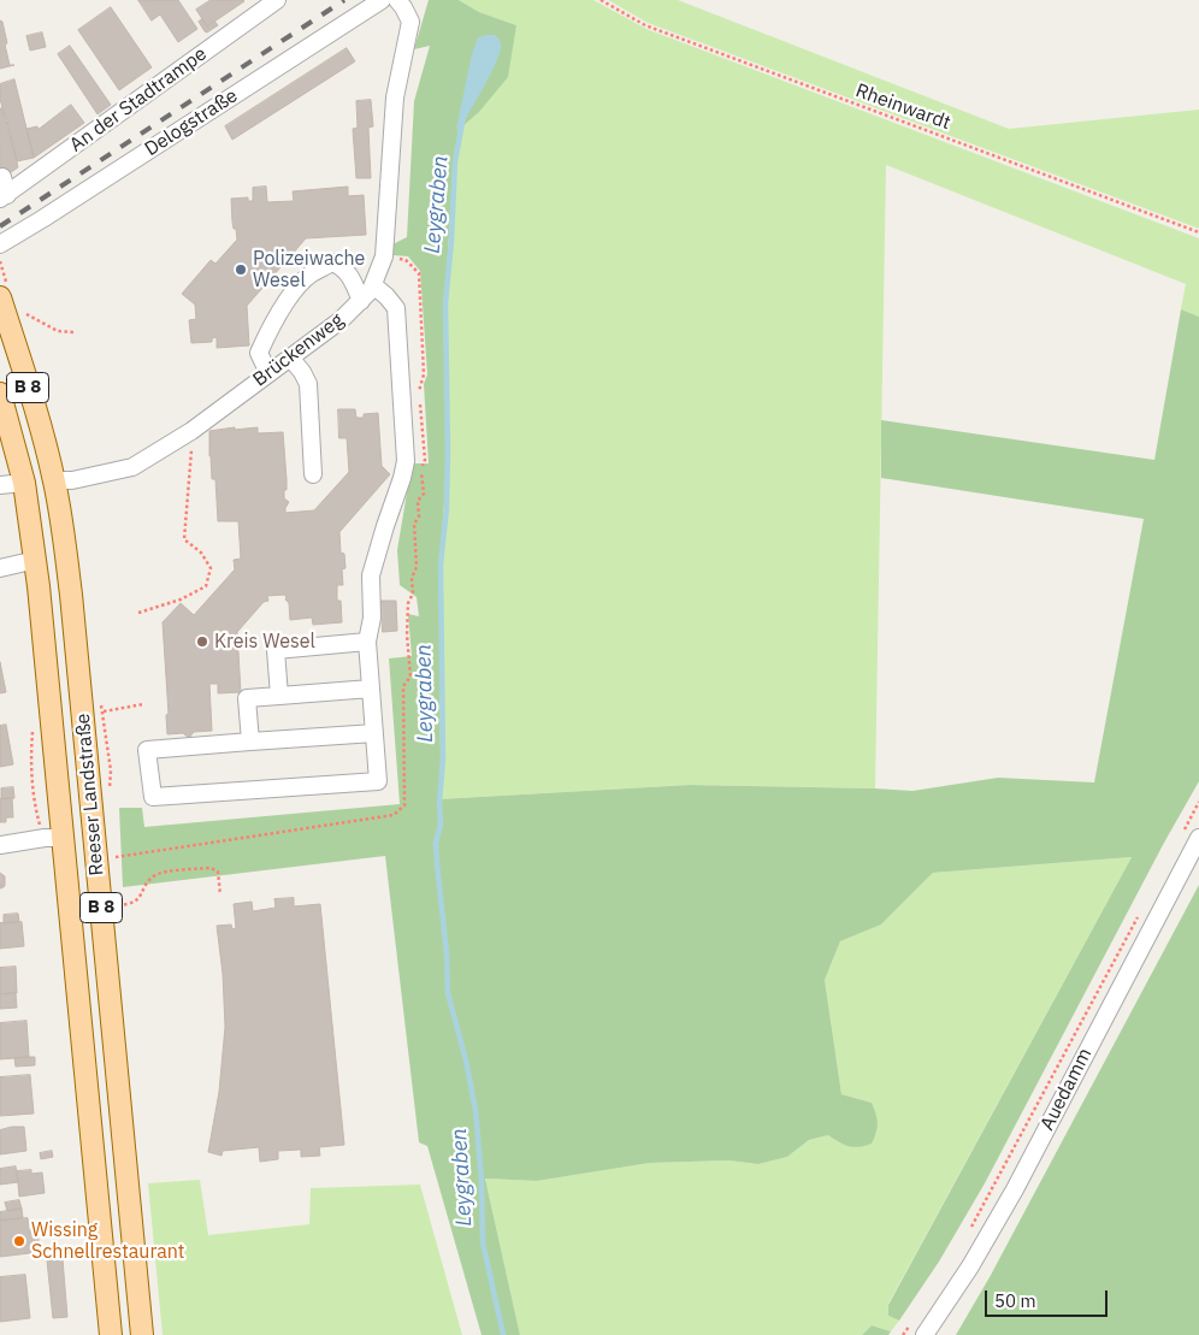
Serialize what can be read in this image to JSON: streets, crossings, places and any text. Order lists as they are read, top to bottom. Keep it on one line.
{"streets":{"main road":["B 8","Reeser Landstraße"],"street":["An der Stadtrampe","Delogstraße","Brückenweg","Auedamm"],"path":["Rheinwardt"]},"crossings":[["Brückenweg","Reeser Landstraße"]],"water":["Leygraben"],"places":["Polizeiwache Wesel","Kreis Wesel","Wissing Schnellrestaurant"],"scale_bar":"50 m"}
